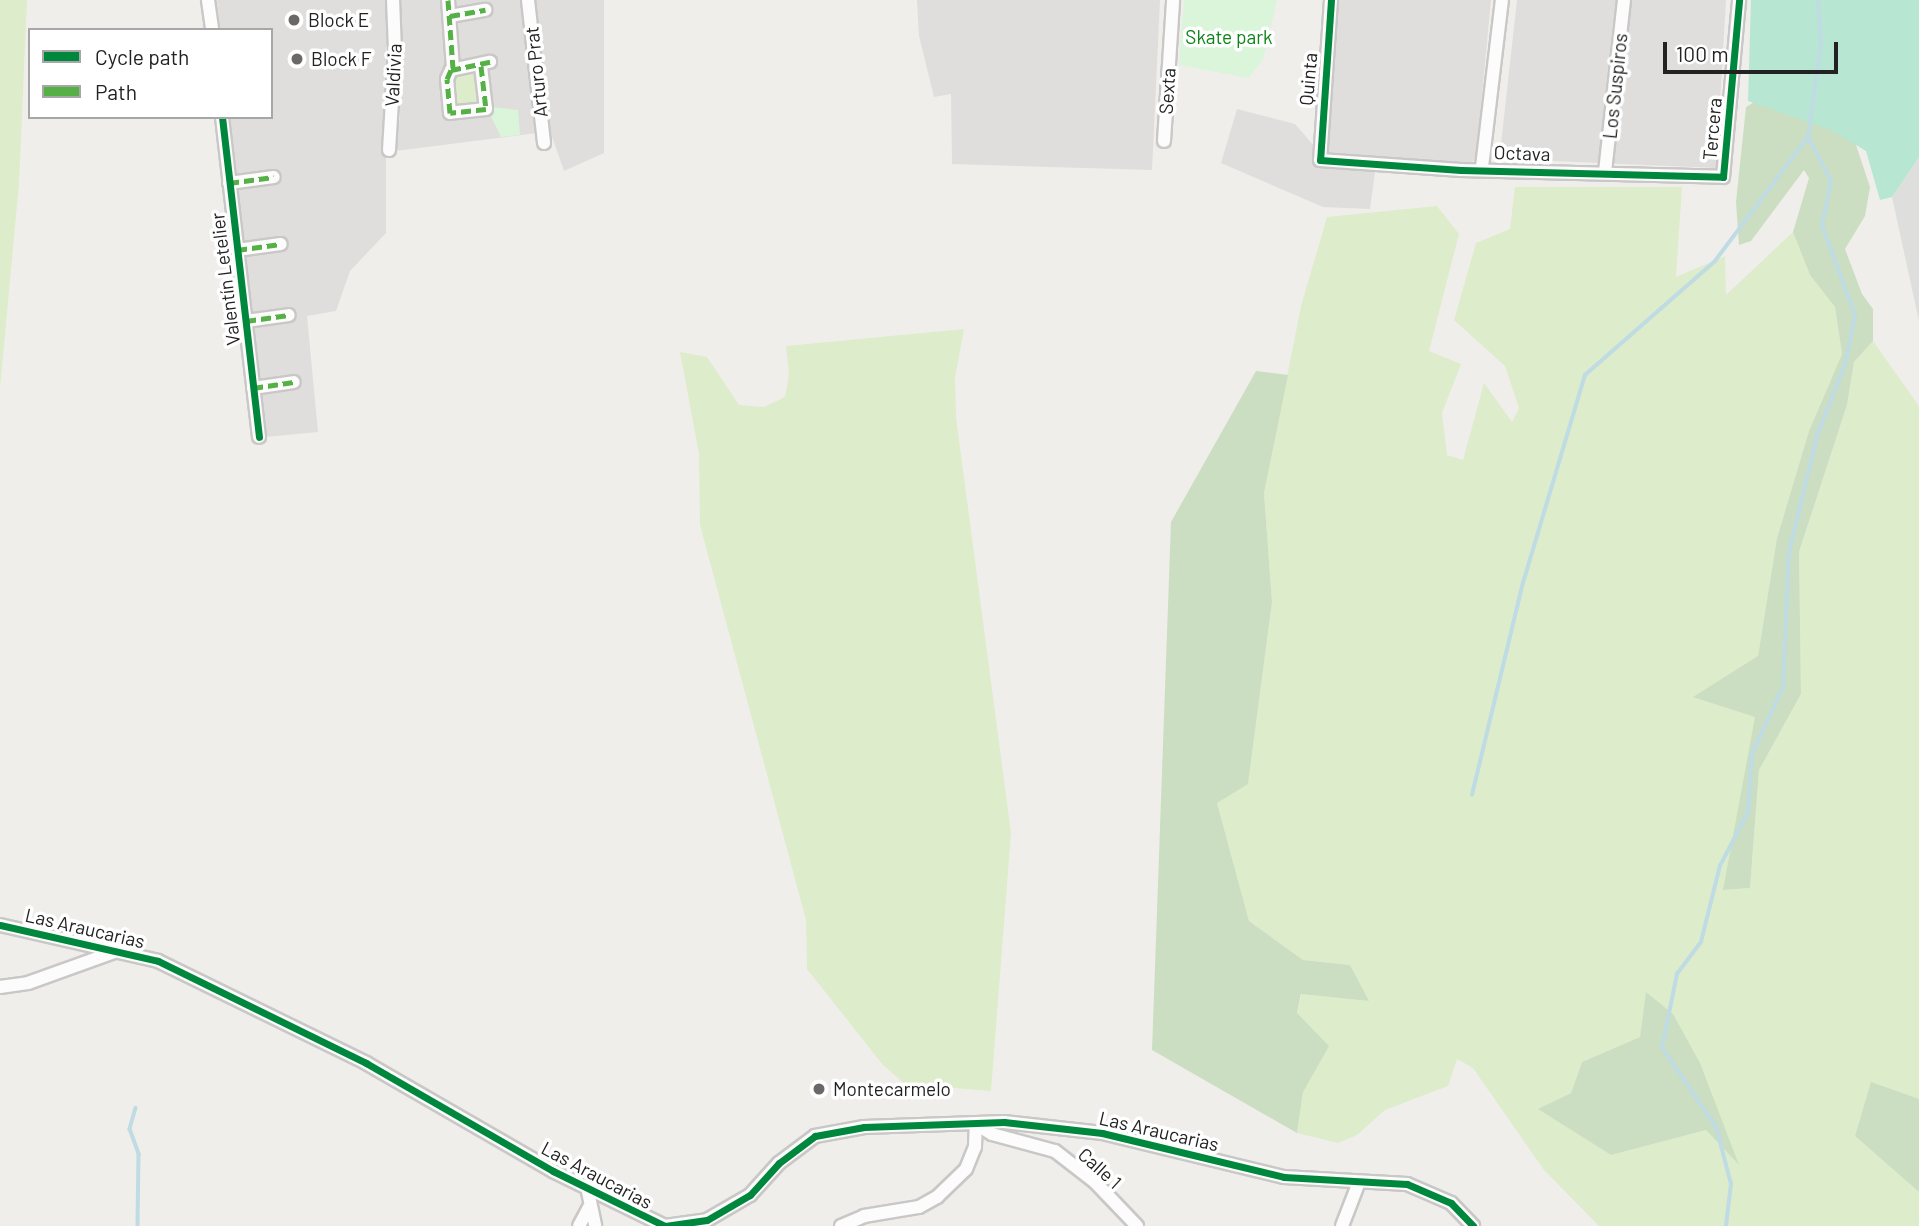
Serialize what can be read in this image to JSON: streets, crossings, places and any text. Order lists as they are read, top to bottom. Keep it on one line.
{"streets":{"street":["Arturo Prat","Valdivia","Quinta","Los Suspiros","Sexta","Tercera","Octava","Valentín Letelier","Las Araucarias","Calle 1"]},"crossings":[["Quinta","Octava"],["Los Suspiros","Octava"],["Tercera","Octava"],["Las Araucarias","Calle 1"]],"parks":["Skate park"],"places":["Block E","Block F","Montecarmelo"],"legend":["Cycle path","Path"],"scale_bar":"100 m"}
